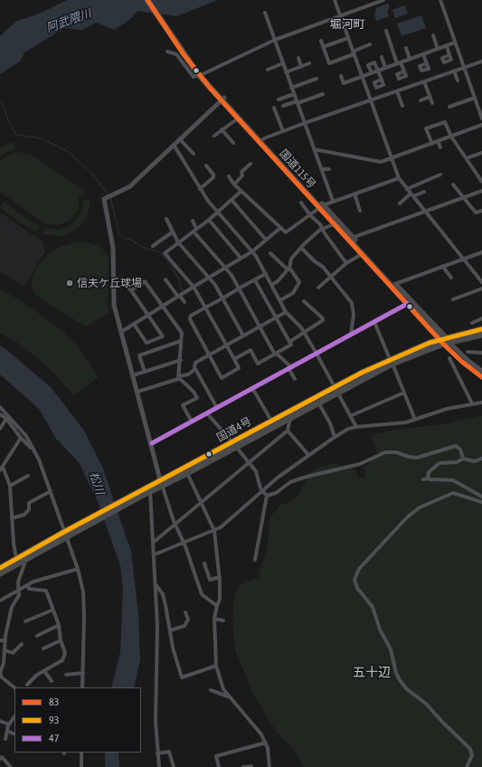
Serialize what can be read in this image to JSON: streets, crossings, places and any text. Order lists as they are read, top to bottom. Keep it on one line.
{"streets":{"highway":["国道115号","国道4号"]},"crossings":[["国道115号","国道4号"]],"districts":["堀河町","五十辺"],"water":["阿武隈川","松川"],"places":["信夫ケ丘球場"],"lines":["transit line 83","transit line 47","transit line 93"],"legend":["83","93","47"]}
